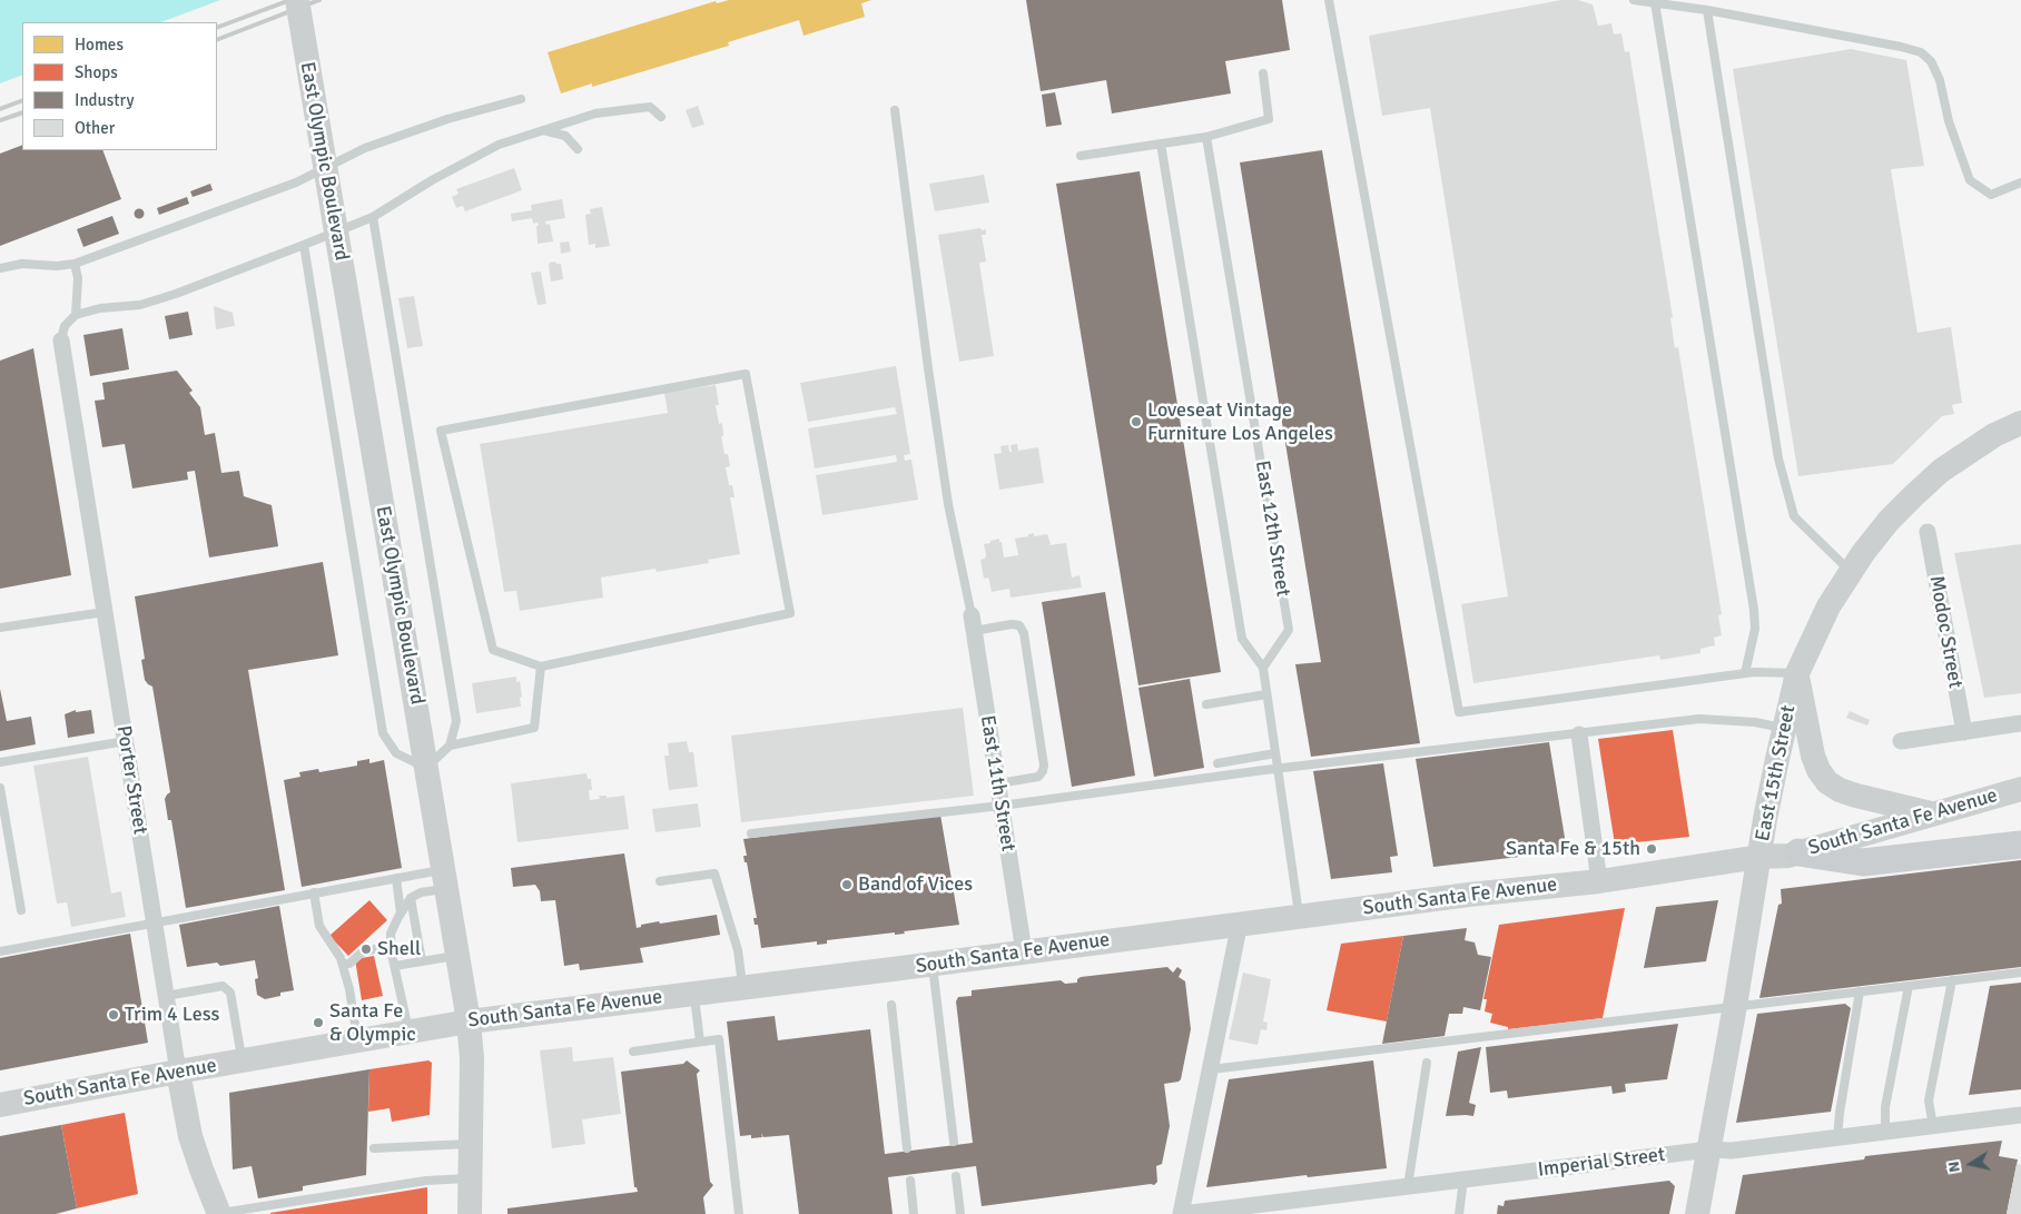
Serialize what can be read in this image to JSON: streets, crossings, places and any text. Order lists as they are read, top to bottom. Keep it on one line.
{"streets":{"main road":["East Olympic Boulevard","East 15th Street","Porter Street","South Santa Fe Avenue"],"street":["Modoc Street","East 11th Street","Imperial Street"],"lane":["East 12th Street"]},"crossings":[["East Olympic Boulevard","South Santa Fe Avenue"],["East 15th Street","South Santa Fe Avenue"],["East 15th Street","Imperial Street"],["Porter Street","South Santa Fe Avenue"],["East 11th Street","South Santa Fe Avenue"]],"places":["Loveseat Vintage Furniture Los Angeles","Santa Fe & 15th","Band of Vices","Shell","Trim 4 Less","Santa Fe & Olympic"],"legend":["Homes","Shops","Industry","Other"],"north":"left"}
